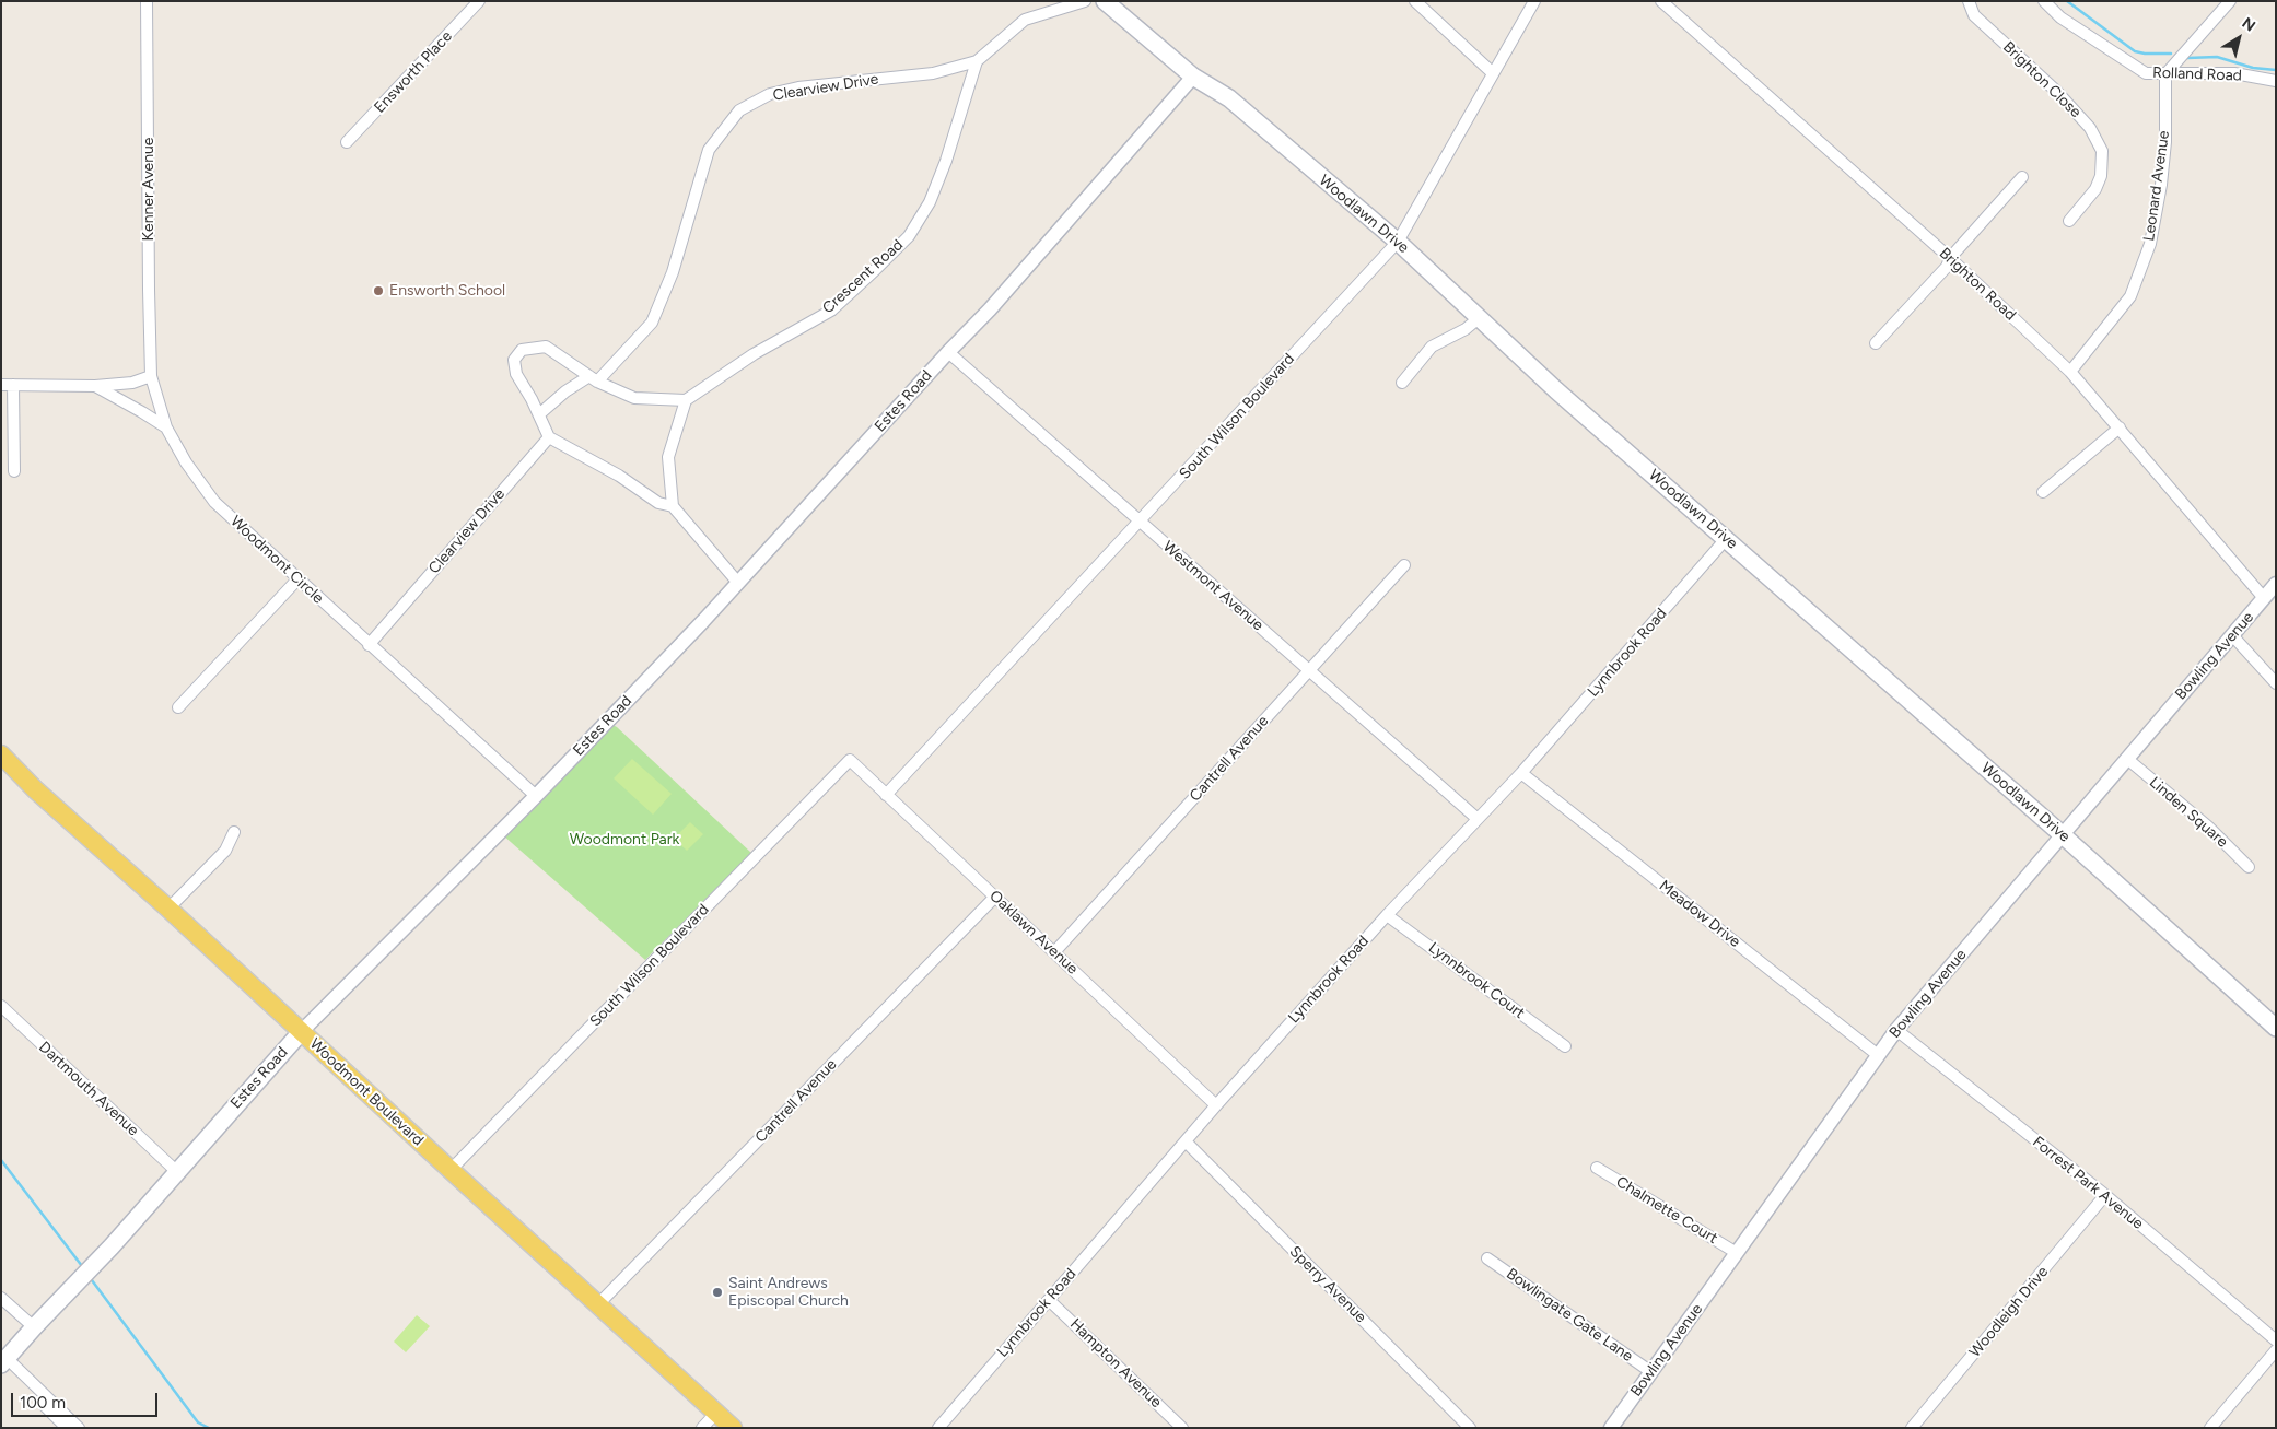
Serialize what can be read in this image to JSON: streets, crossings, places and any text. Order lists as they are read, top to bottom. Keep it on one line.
{"streets":{"main road":["Woodlawn Drive","Estes Road","Woodmont Boulevard"],"street":["Ensworth Place","Rolland Road","Brighton Close","Clearview Drive","Leonard Avenue","Kenner Avenue","Crescent Road","Brighton Road","South Wilson Boulevard","Woodmont Circle","Westmont Avenue","Lynnbrook Road","Bowling Avenue","Cantrell Avenue","Linden Square","Meadow Drive","Oaklawn Avenue","Lynnbrook Court","Dartmouth Avenue","Forrest Park Avenue","Chalmette Court","Sperry Avenue","Woodleigh Drive","Bowlingate Gate Lane","Hampton Avenue"]},"crossings":[["Rolland Road","Leonard Avenue"],["Clearview Drive","Crescent Road"],["Clearview Drive","Woodmont Circle"],["Leonard Avenue","Brighton Road"],["Kenner Avenue","Woodmont Circle"],["Woodlawn Drive","Estes Road"],["Woodlawn Drive","South Wilson Boulevard"],["Woodlawn Drive","Lynnbrook Road"],["Woodlawn Drive","Bowling Avenue"],["Brighton Road","Bowling Avenue"],["Estes Road","Woodmont Circle"],["Estes Road","Westmont Avenue"],["Estes Road","Dartmouth Avenue"],["Estes Road","Woodmont Boulevard"],["South Wilson Boulevard","Westmont Avenue"],["South Wilson Boulevard","Oaklawn Avenue"],["South Wilson Boulevard","Woodmont Boulevard"],["Westmont Avenue","Lynnbrook Road"],["Westmont Avenue","Cantrell Avenue"],["Lynnbrook Road","Meadow Drive"],["Lynnbrook Road","Oaklawn Avenue"],["Lynnbrook Road","Lynnbrook Court"],["Lynnbrook Road","Sperry Avenue"],["Lynnbrook Road","Hampton Avenue"],["Bowling Avenue","Linden Square"],["Bowling Avenue","Meadow Drive"],["Bowling Avenue","Forrest Park Avenue"],["Bowling Avenue","Chalmette Court"],["Bowling Avenue","Bowlingate Gate Lane"],["Cantrell Avenue","Oaklawn Avenue"],["Cantrell Avenue","Woodmont Boulevard"],["Forrest Park Avenue","Woodleigh Drive"]],"parks":["Woodmont Park"],"places":["Ensworth School","Saint Andrews Episcopal Church"],"scale_bar":"100 m","north":"top right"}
